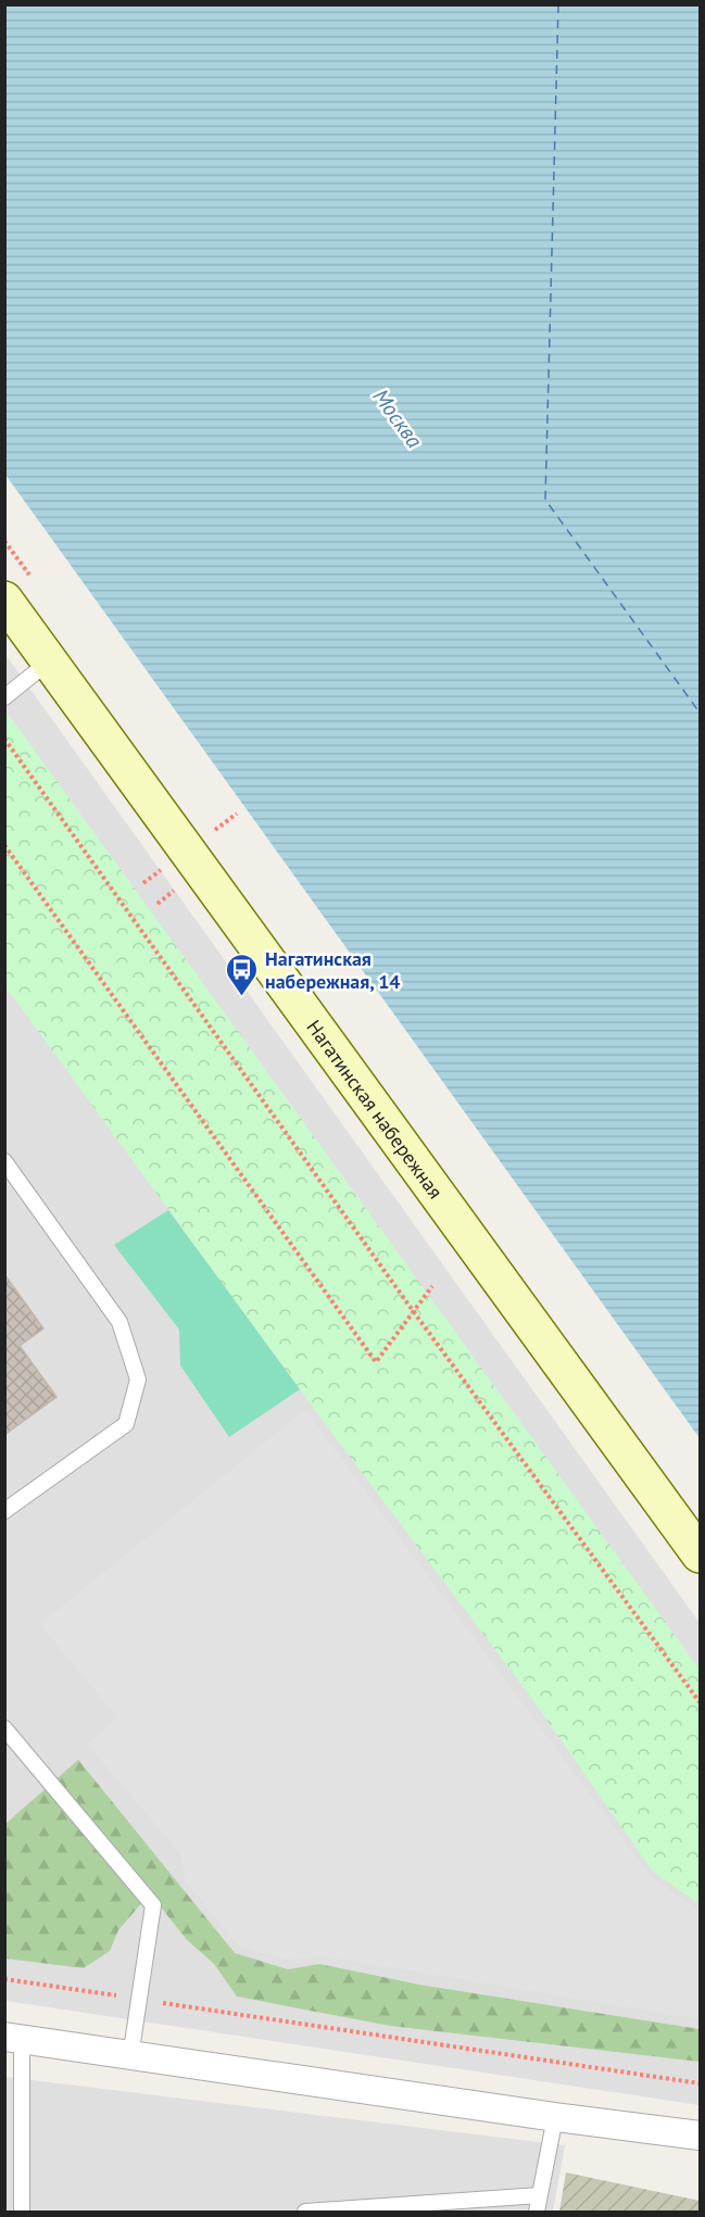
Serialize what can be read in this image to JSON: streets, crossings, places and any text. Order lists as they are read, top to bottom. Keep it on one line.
{"streets":{"main road":["Нагатинская набережная"]},"water":["Москва"],"places":{"bus stop":["Нагатинская набережная, 14"]}}
